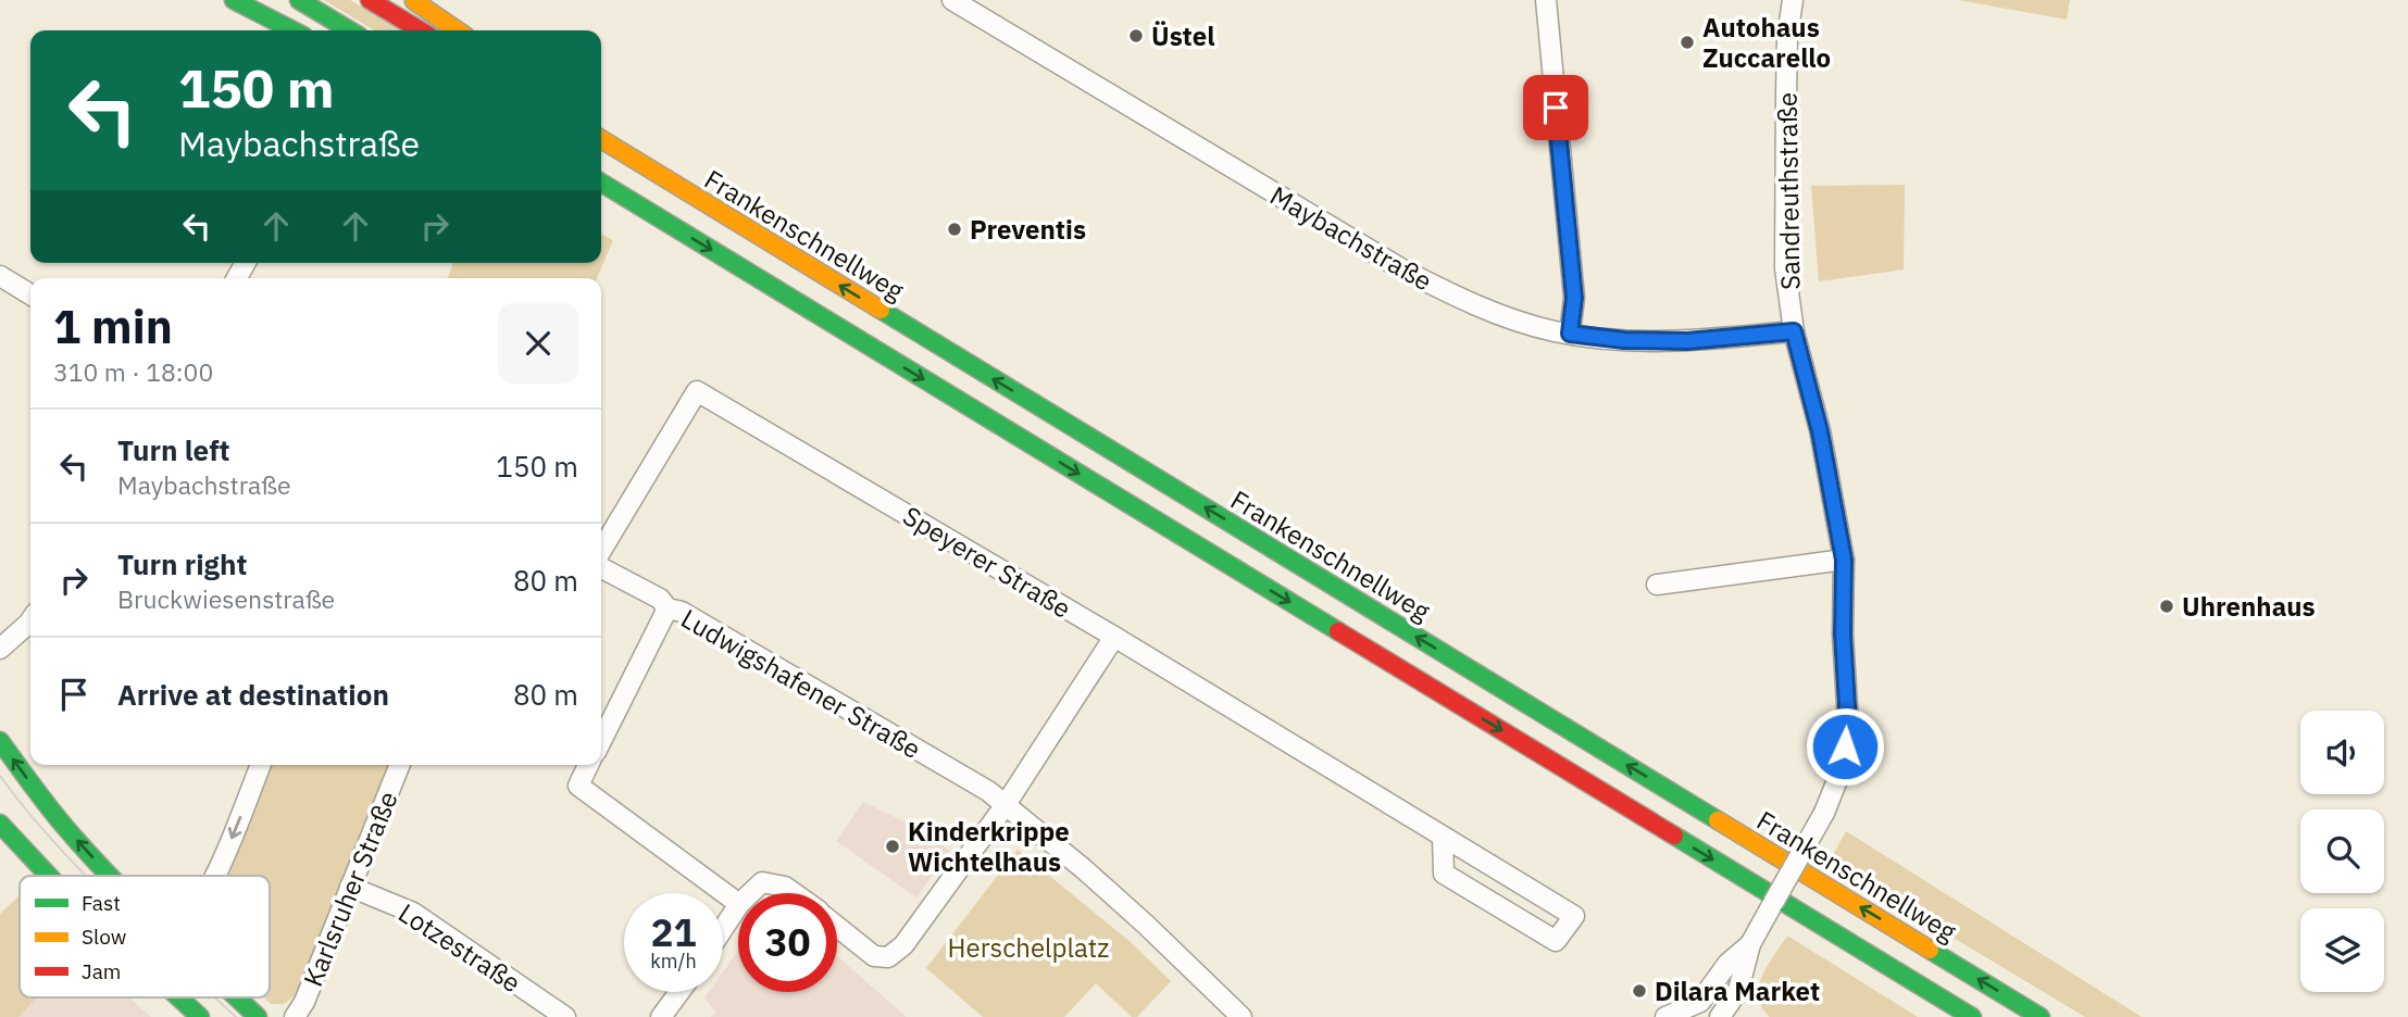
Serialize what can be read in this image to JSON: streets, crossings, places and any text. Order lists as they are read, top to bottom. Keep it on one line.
{"streets":{"main road":["Frankenschnellweg"],"street":["Sandreuthstraße","Maybachstraße","Speyerer Straße","Ludwigshafener Straße","Karlsruher Straße","Lotzestraße"]},"crossings":[["Sandreuthstraße","Maybachstraße"],["Karlsruher Straße","Lotzestraße"]],"parks":["Herschelplatz"],"places":["Üstel","Autohaus Zuccarello","Preventis","Uhrenhaus","Kinderkrippe Wichtelhaus","Dilara Market"],"legend":["Fast","Slow","Jam"],"page":{"turn":["150 m","Maybachstraße"],"heading":["1 min","310 m · 18:00"],"list":[{"name":"Turn left","note":"Maybachstraße","value":"150 m"},{"name":"Turn right","note":"Bruckwiesenstraße","value":"80 m"},{"name":"Arrive at destination","value":"80 m"}],"speed":"21 km/h","limit":"30"}}
